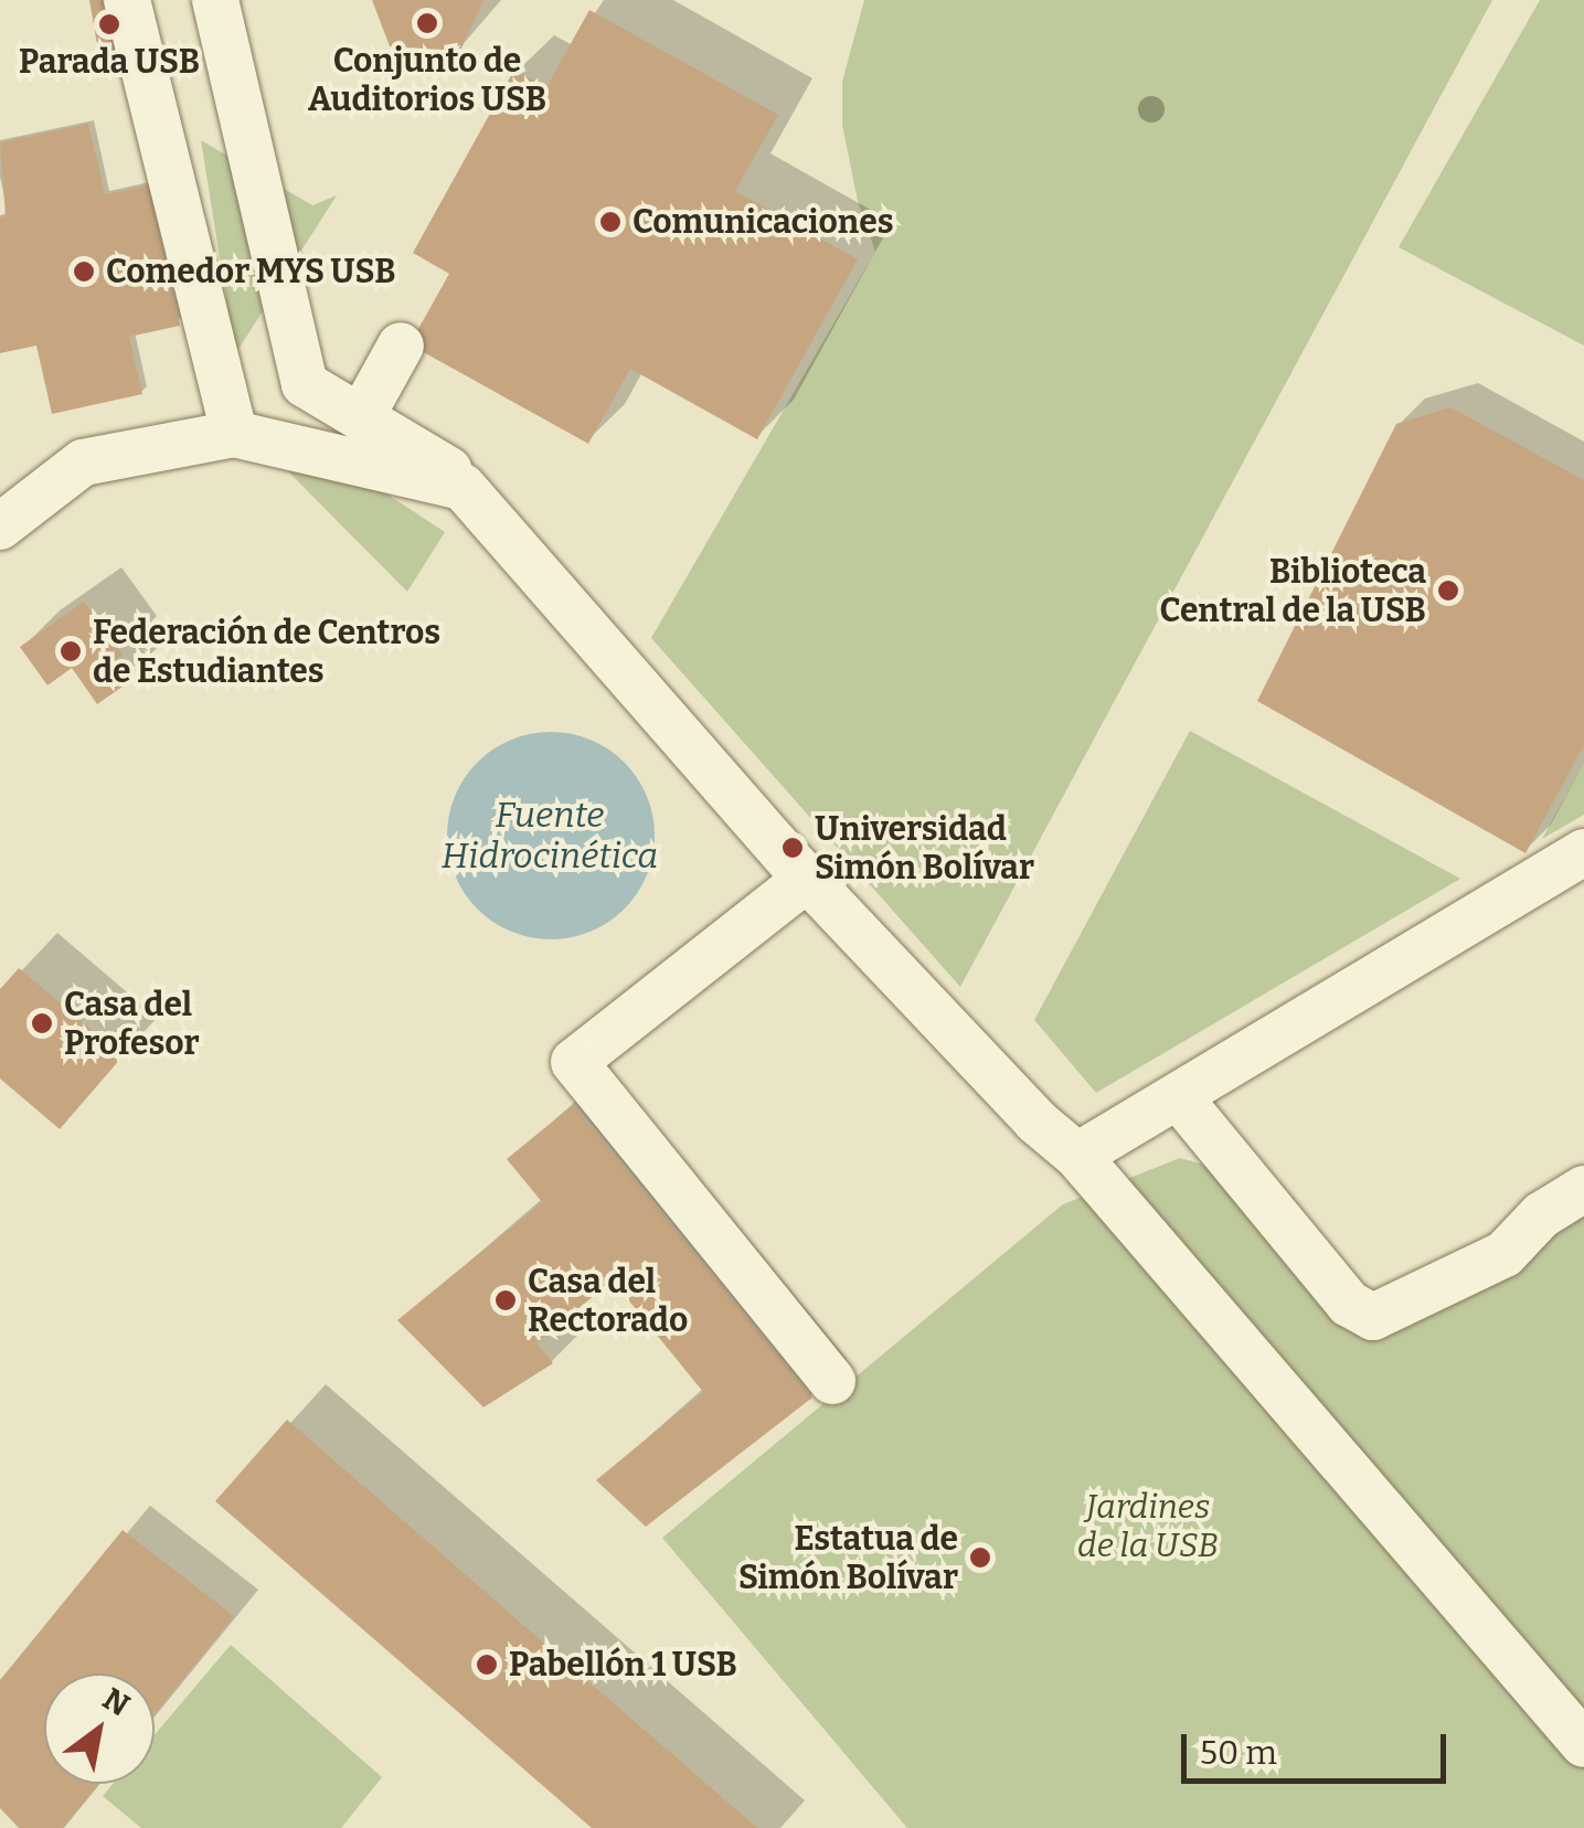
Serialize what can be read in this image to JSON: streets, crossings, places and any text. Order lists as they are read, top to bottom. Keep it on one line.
{"water":["Fuente Hidrocinética"],"parks":["Jardines de la USB"],"places":["Conjunto de Auditorios USB","Parada USB","Comunicaciones","Comedor MYS USB","Biblioteca Central de la USB","Federación de Centros de Estudiantes","Universidad Simón Bolívar","Casa del Profesor","Casa del Rectorado","Estatua de Simón Bolívar","Pabellón 1 USB"],"scale_bar":"50 m","north":"top right"}
